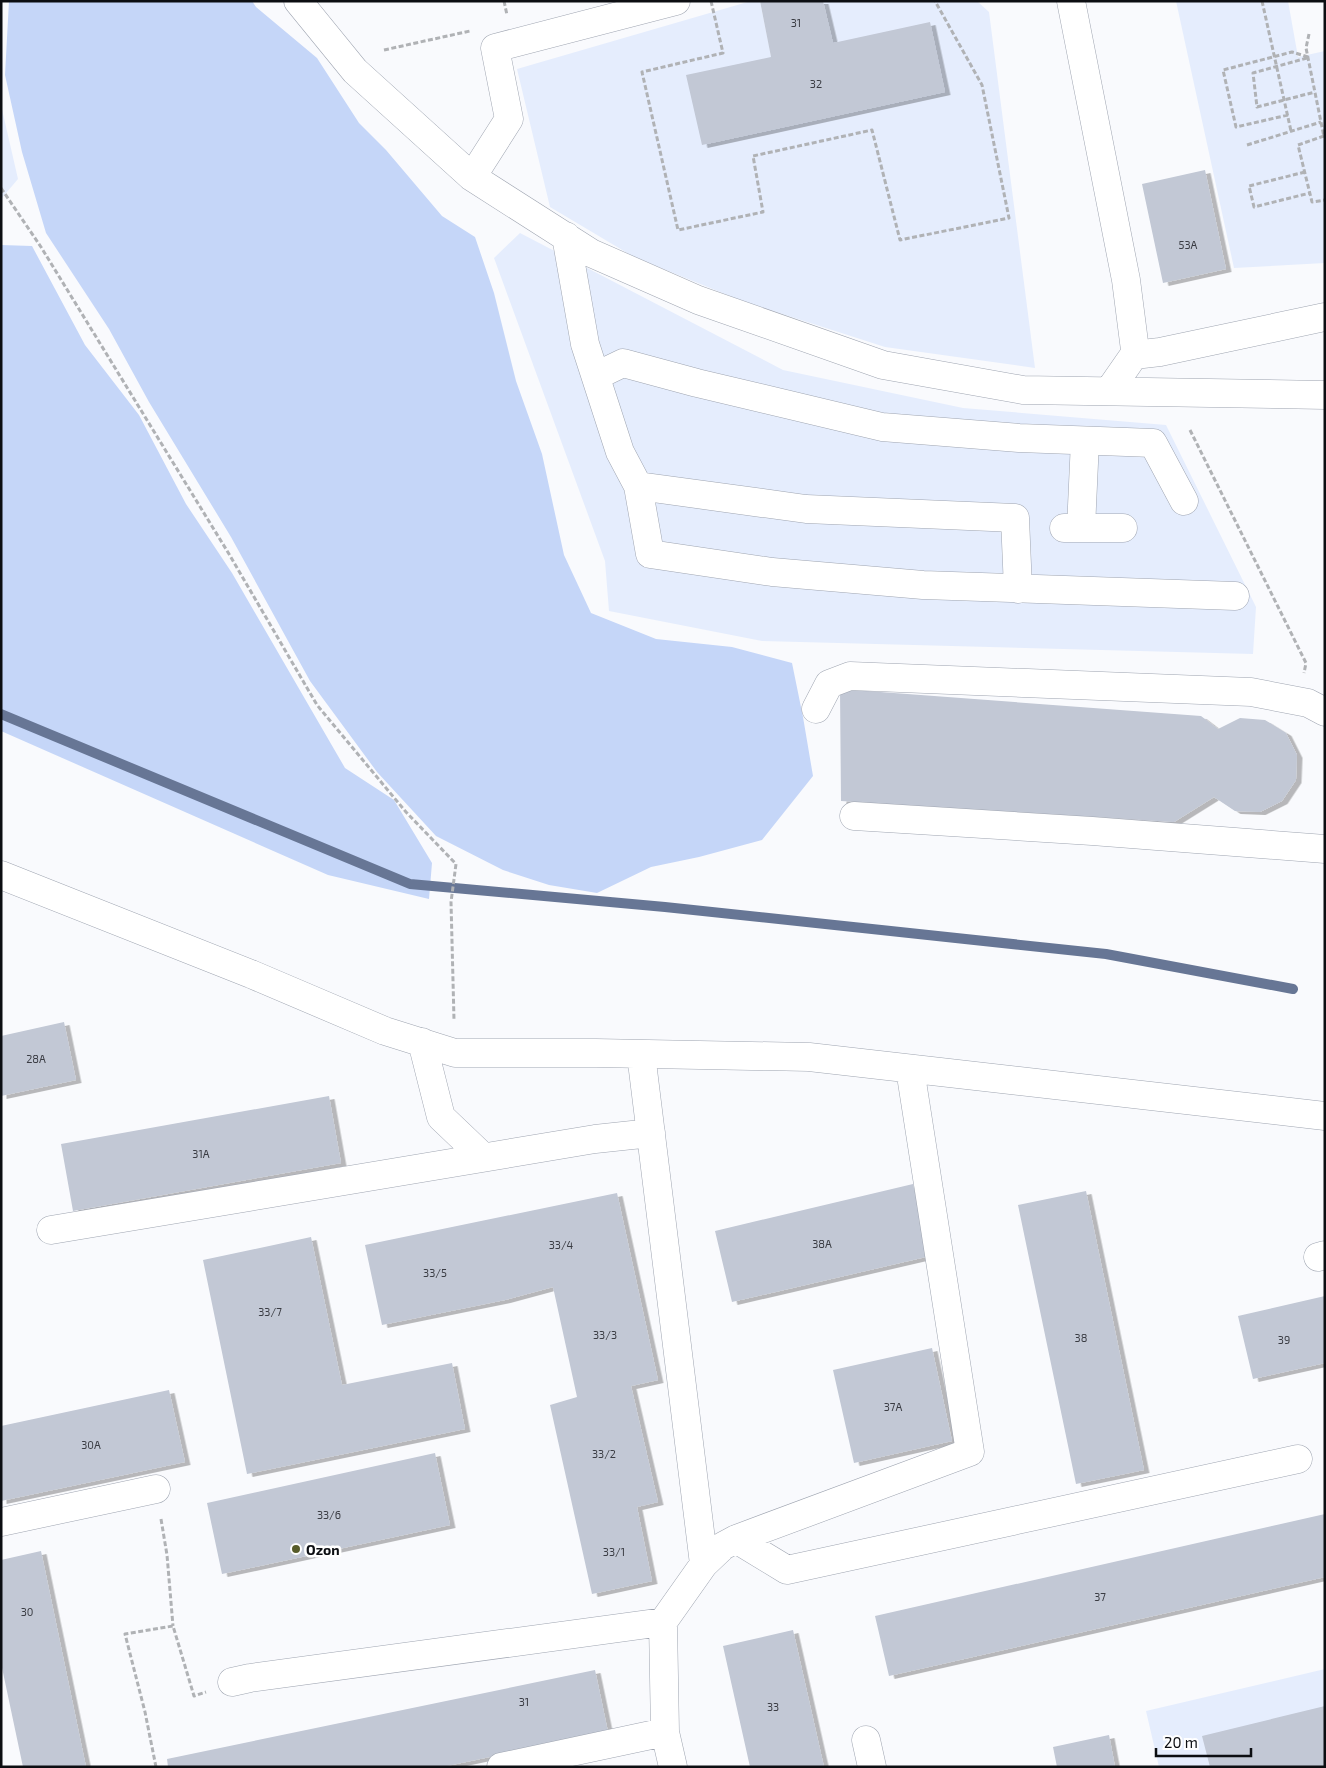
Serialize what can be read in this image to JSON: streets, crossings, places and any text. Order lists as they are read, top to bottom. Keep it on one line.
{"places":["Ozon"],"house_numbers":["31","32","53А","28А","31А","38А","33/4","33/5","33/7","33/3","38","39","37А","30А","33/2","33/6","33/1","37","30","31","33"],"scale_bar":"20 m"}
